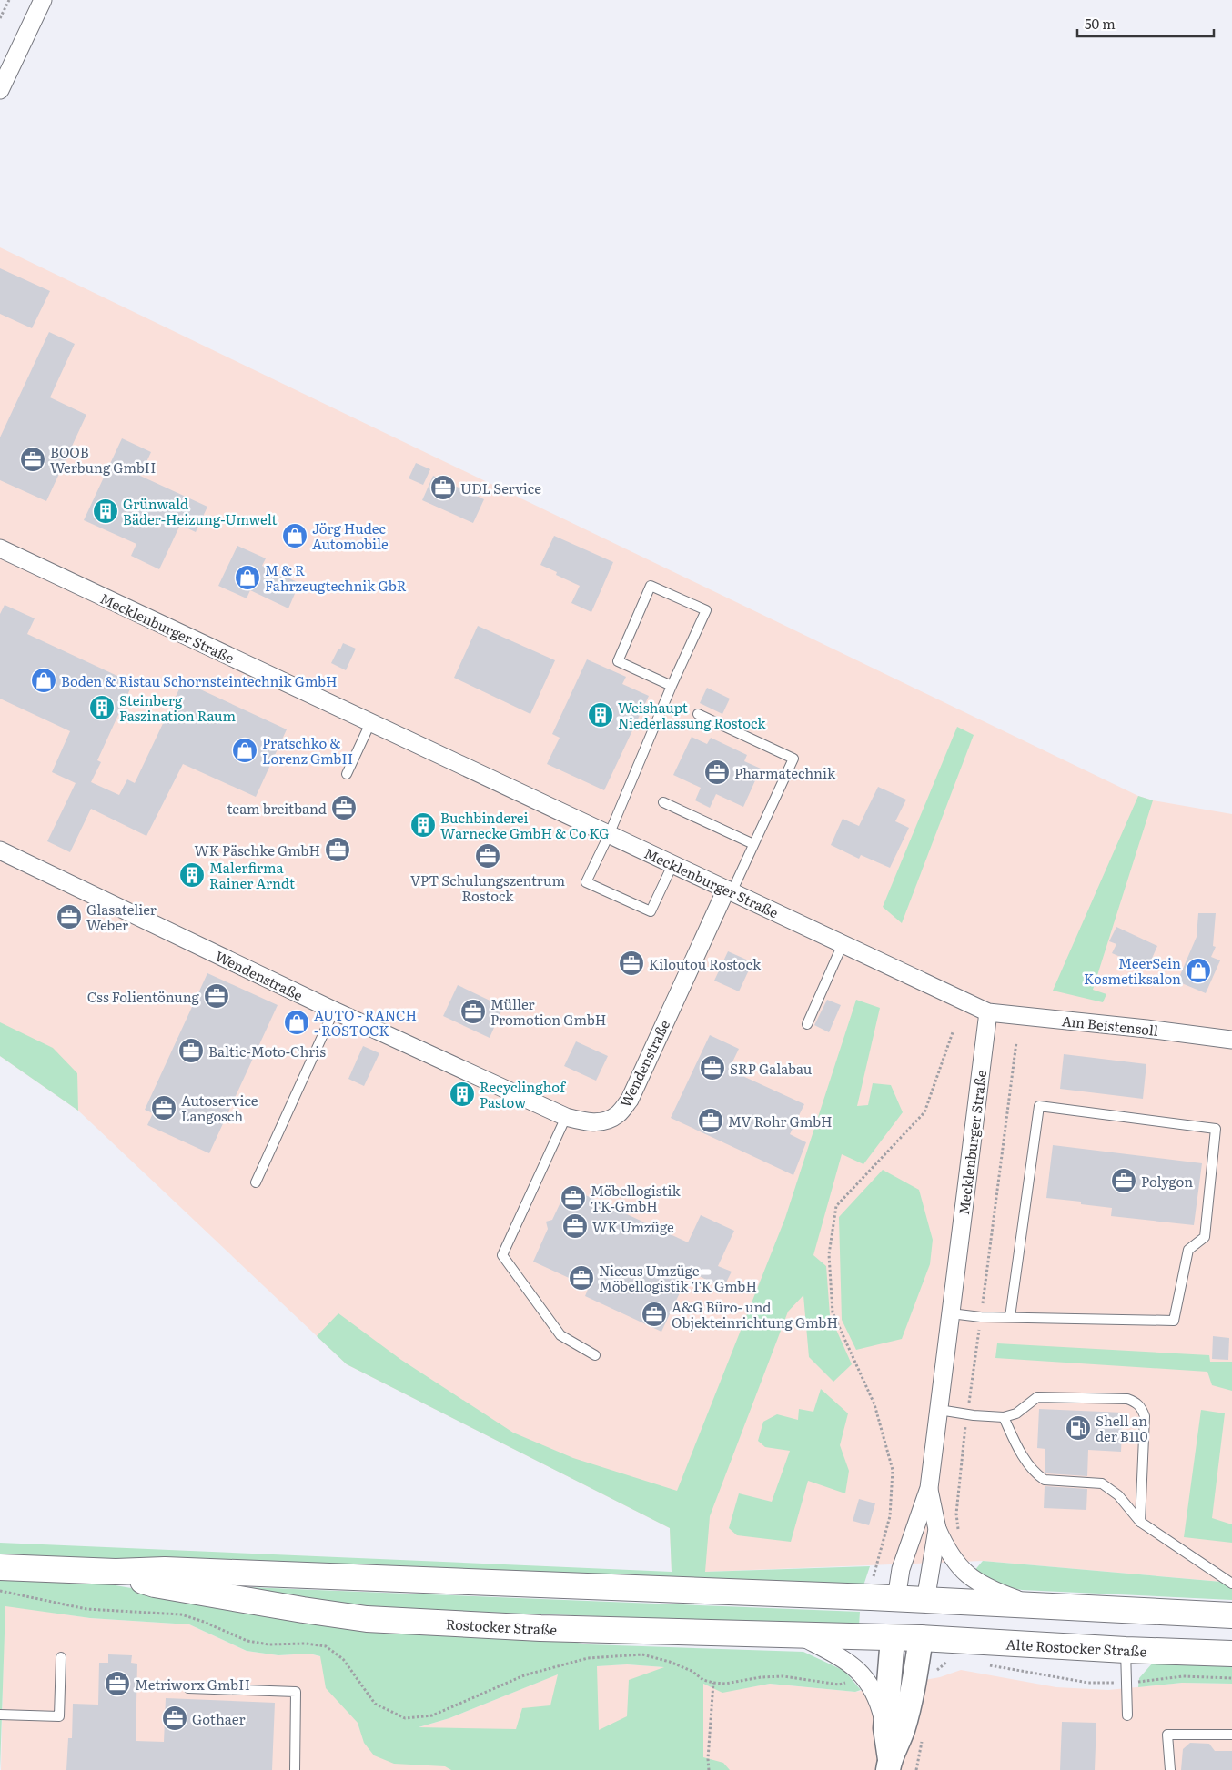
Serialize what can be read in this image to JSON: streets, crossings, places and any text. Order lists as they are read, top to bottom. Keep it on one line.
{"streets":{"main road":["Rostocker Straße","Alte Rostocker Straße"],"street":["Mecklenburger Straße","Wendenstraße","Am Beistensoll"]},"crossings":[["Mecklenburger Straße","Wendenstraße"],["Mecklenburger Straße","Am Beistensoll"],["Mecklenburger Straße","Rostocker Straße"],["Rostocker Straße","Alte Rostocker Straße"]],"places":{"office":["BOOB Werbung GmbH","UDL Service","Pharmatechnik","team breitband","WK Päschke GmbH","VPT Schulungszentrum Rostock","Glasatelier Weber","Kiloutou Rostock","Css Folientönung","Müller Promotion GmbH","Baltic-Moto-Chris","SRP Galabau","Autoservice Langosch","MV Rohr GmbH","Polygon","Möbellogistik TK-GmbH","WK Umzüge","Niceus Umzüge – Möbellogistik TK GmbH","A&G Büro- und Objekteinrichtung GmbH","Metriworx GmbH","Gothaer"],"building":["Grünwald Bäder-Heizung-Umwelt","Steinberg Faszination Raum","Weishaupt Niederlassung Rostock","Buchbinderei Warnecke GmbH & Co KG","Malerfirma Rainer Arndt","Recyclinghof Pastow"],"shop":["Jörg Hudec Automobile","M & R Fahrzeugtechnik GbR","Boden & Ristau Schornsteintechnik GmbH","Pratschko & Lorenz GmbH","MeerSein Kosmetiksalon","AUTO - RANCH - ROSTOCK"],"fuel station":["Shell an der B110"]},"scale_bar":"50 m"}
